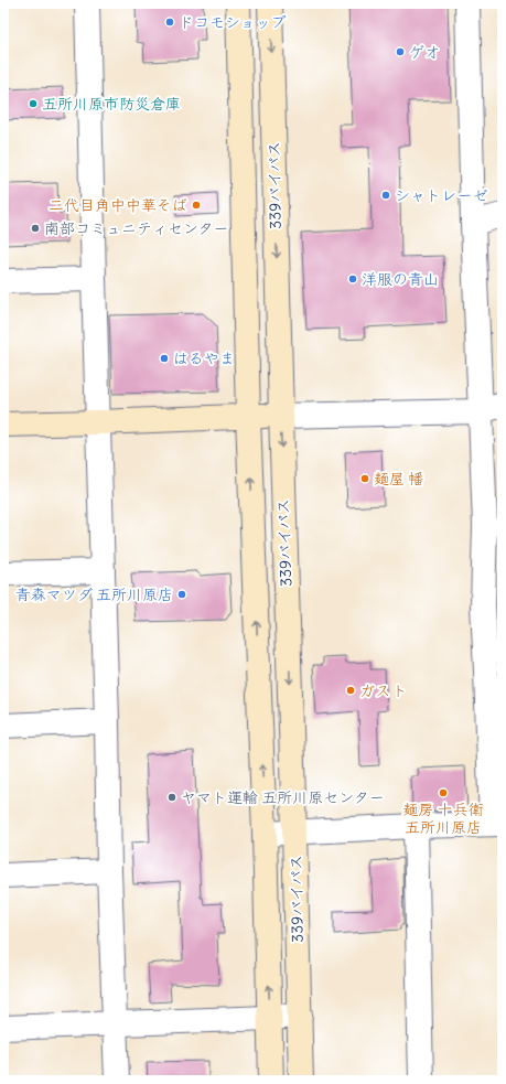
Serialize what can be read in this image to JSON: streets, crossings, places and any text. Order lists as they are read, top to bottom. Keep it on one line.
{"streets":{"street":["339バイパス"]},"places":["ドコモショップ","ゲオ","五所川原市防災倉庫","シャトレーゼ","二代目角中中華そば","南部コミュニティセンター","洋服の青山","はるやま","麺屋 幡","青森マツダ 五所川原店","ガスト","麺房 十兵衛 五所川原店","ヤマト運輸 五所川原センター"]}
